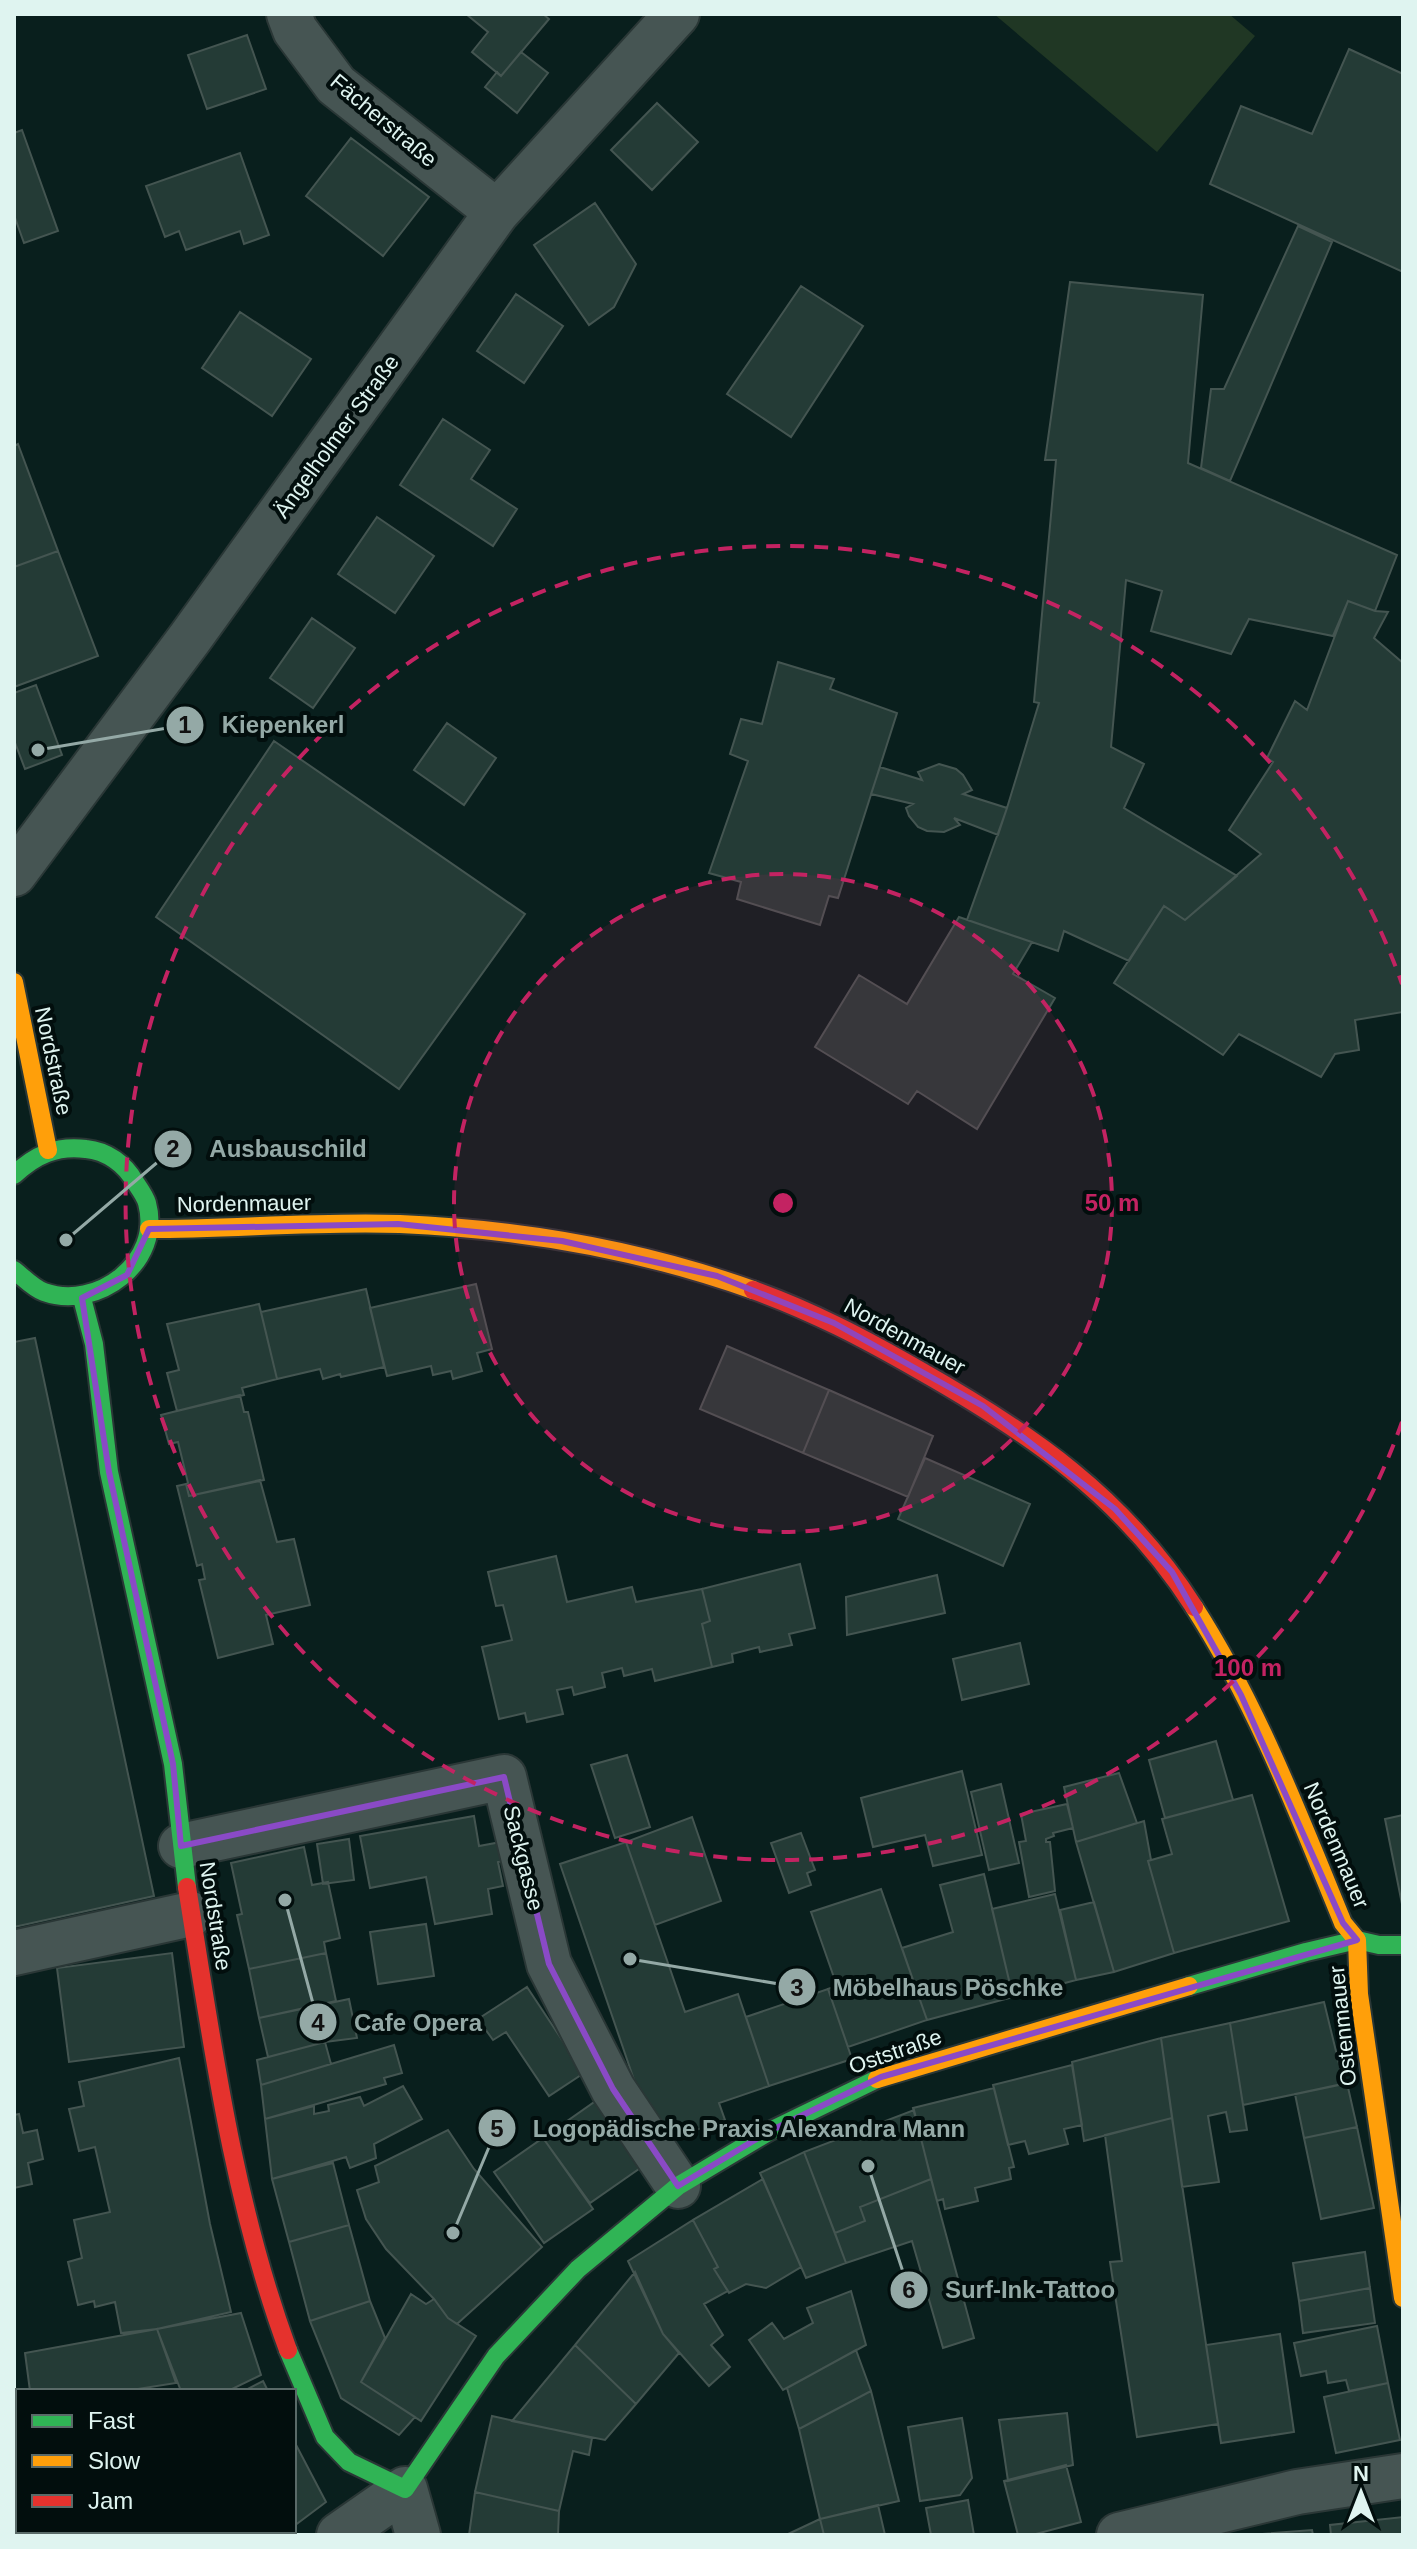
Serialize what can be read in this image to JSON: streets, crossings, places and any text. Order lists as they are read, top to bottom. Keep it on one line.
{"streets":{"street":["Fächerstraße","Ängelholmer Straße","Nordstraße","Nordenmauer","Sackgasse","Ostenmauer","Oststraße"]},"crossings":[["Fächerstraße","Ängelholmer Straße"],["Nordstraße","Sackgasse"],["Nordstraße","Oststraße"],["Nordenmauer","Ostenmauer"],["Nordenmauer","Oststraße"],["Sackgasse","Oststraße"],["Ostenmauer","Oststraße"]],"places":["Kiepenkerl","Ausbauschild","Cafe Opera","Möbelhaus Pöschke","Surf-Ink-Tattoo","Logopädische Praxis Alexandra Mann"],"legend":["Fast","Slow","Jam"],"north":"top","rings":["50 m","100 m"]}
